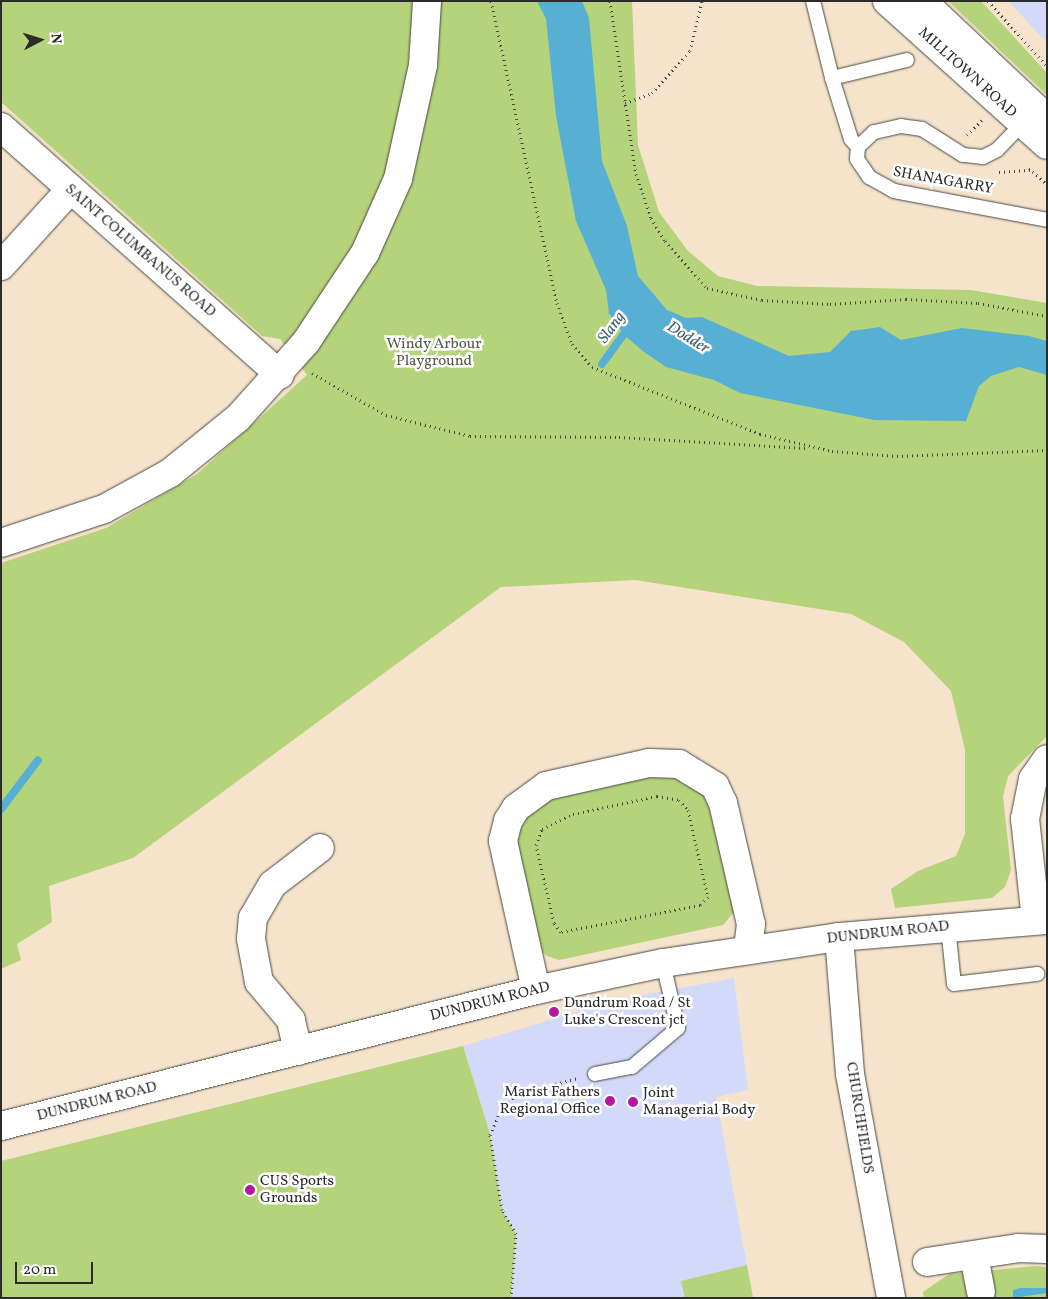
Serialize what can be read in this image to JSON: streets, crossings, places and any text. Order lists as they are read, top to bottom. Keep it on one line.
{"streets":{"street":["MILLTOWN ROAD","SAINT COLUMBANUS ROAD","DUNDRUM ROAD","CHURCHFIELDS"],"lane":["SHANAGARRY"]},"crossings":[["MILLTOWN ROAD","SHANAGARRY"],["DUNDRUM ROAD","CHURCHFIELDS"]],"water":["Slang","Dodder"],"parks":["Windy Arbour Playground"],"places":["Dundrum Road / St Luke's Crescent jct","Marist Fathers Regional Office","Joint Managerial Body","CUS Sports Grounds"],"scale_bar":"20 m","north":"right"}
